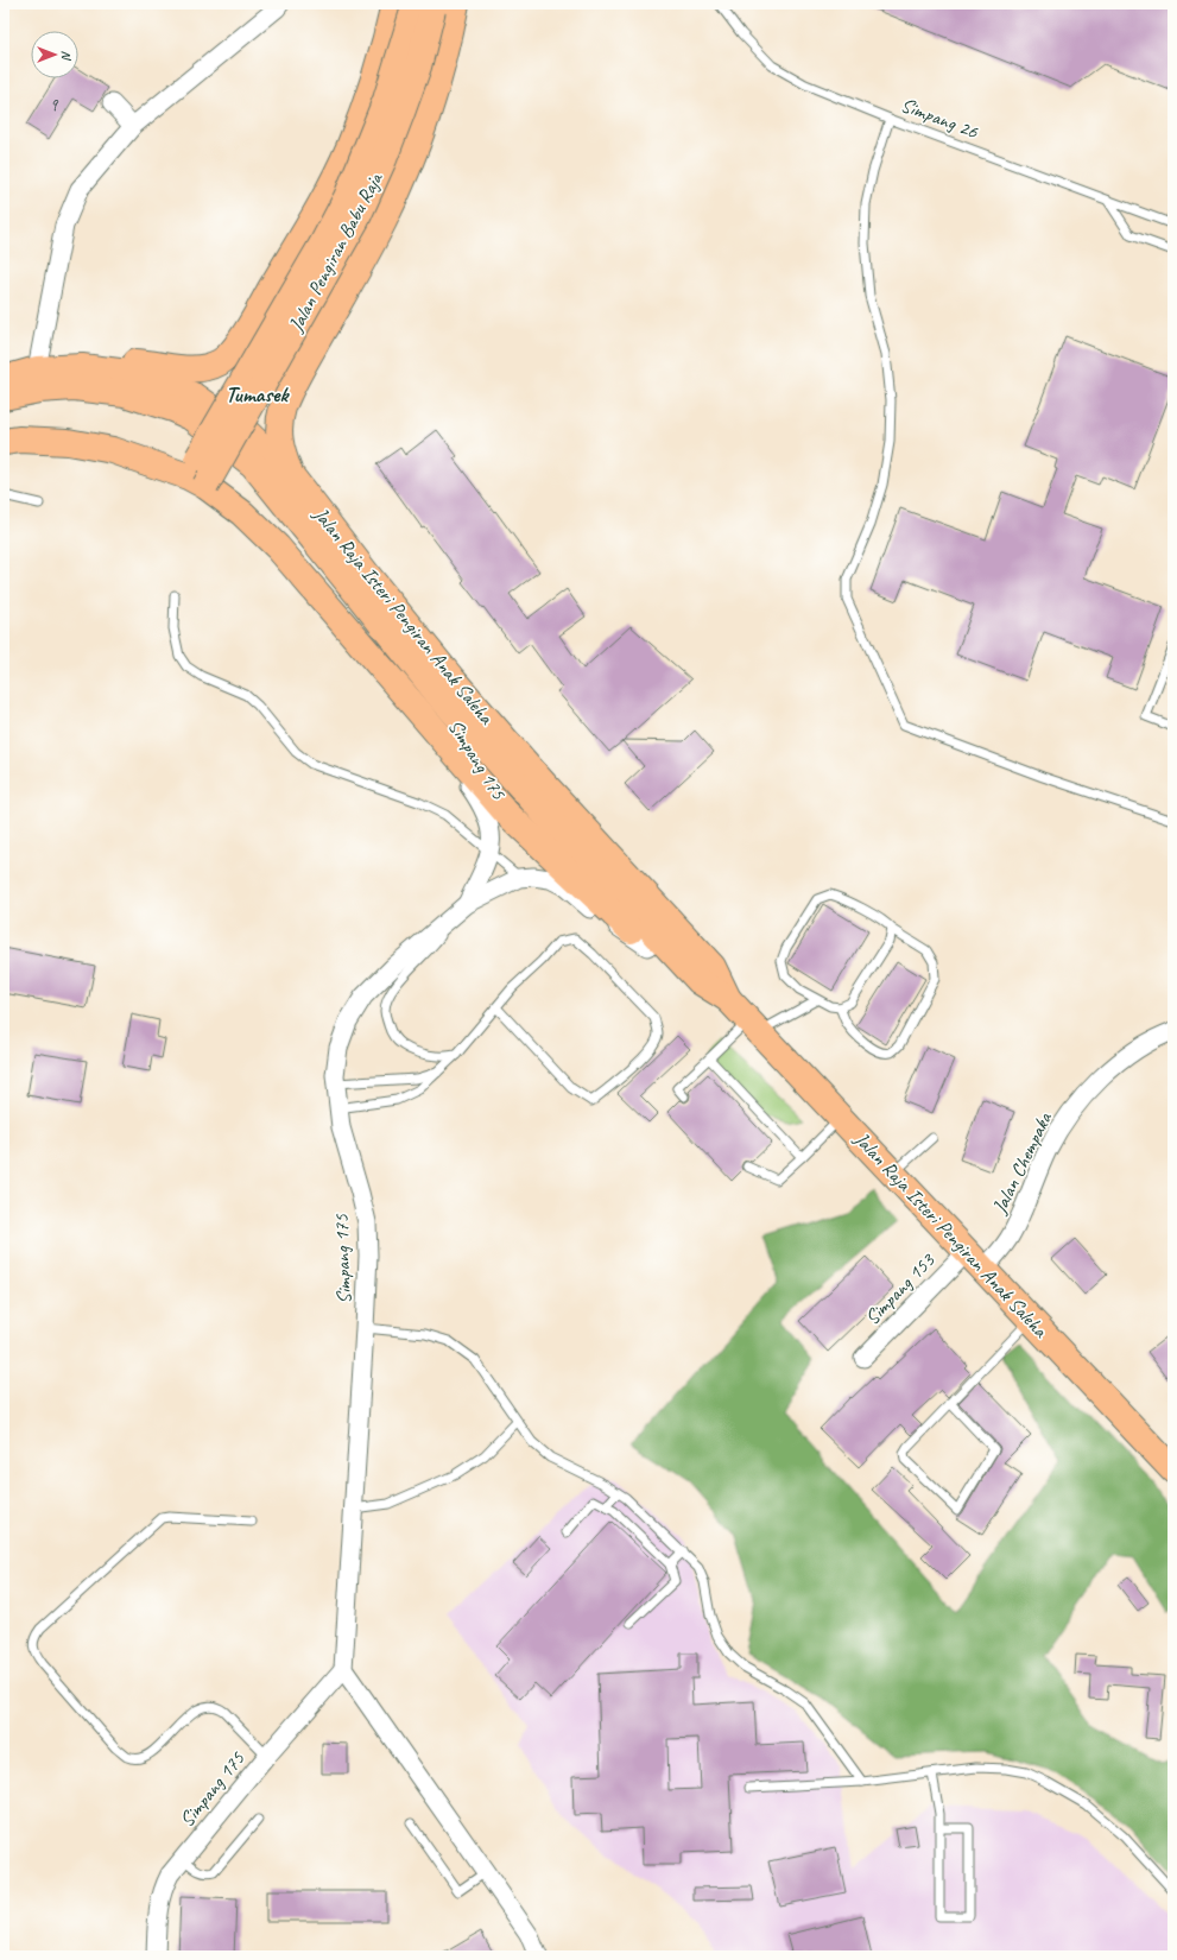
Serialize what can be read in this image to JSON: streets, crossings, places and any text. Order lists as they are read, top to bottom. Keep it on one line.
{"streets":{"main road":["Jalan Pengiran Babu Raja","Jalan Raja Isteri Pengiran Anak Saleha"],"street":["Simpang 175","Jalan Chempaka","Simpang 153"],"lane":["Simpang 26"]},"crossings":[["Jalan Raja Isteri Pengiran Anak Saleha","Jalan Chempaka"],["Jalan Raja Isteri Pengiran Anak Saleha","Simpang 153"],["Jalan Chempaka","Simpang 153"]],"districts":["Tumasek"],"house_numbers":["9"],"north":"right"}
